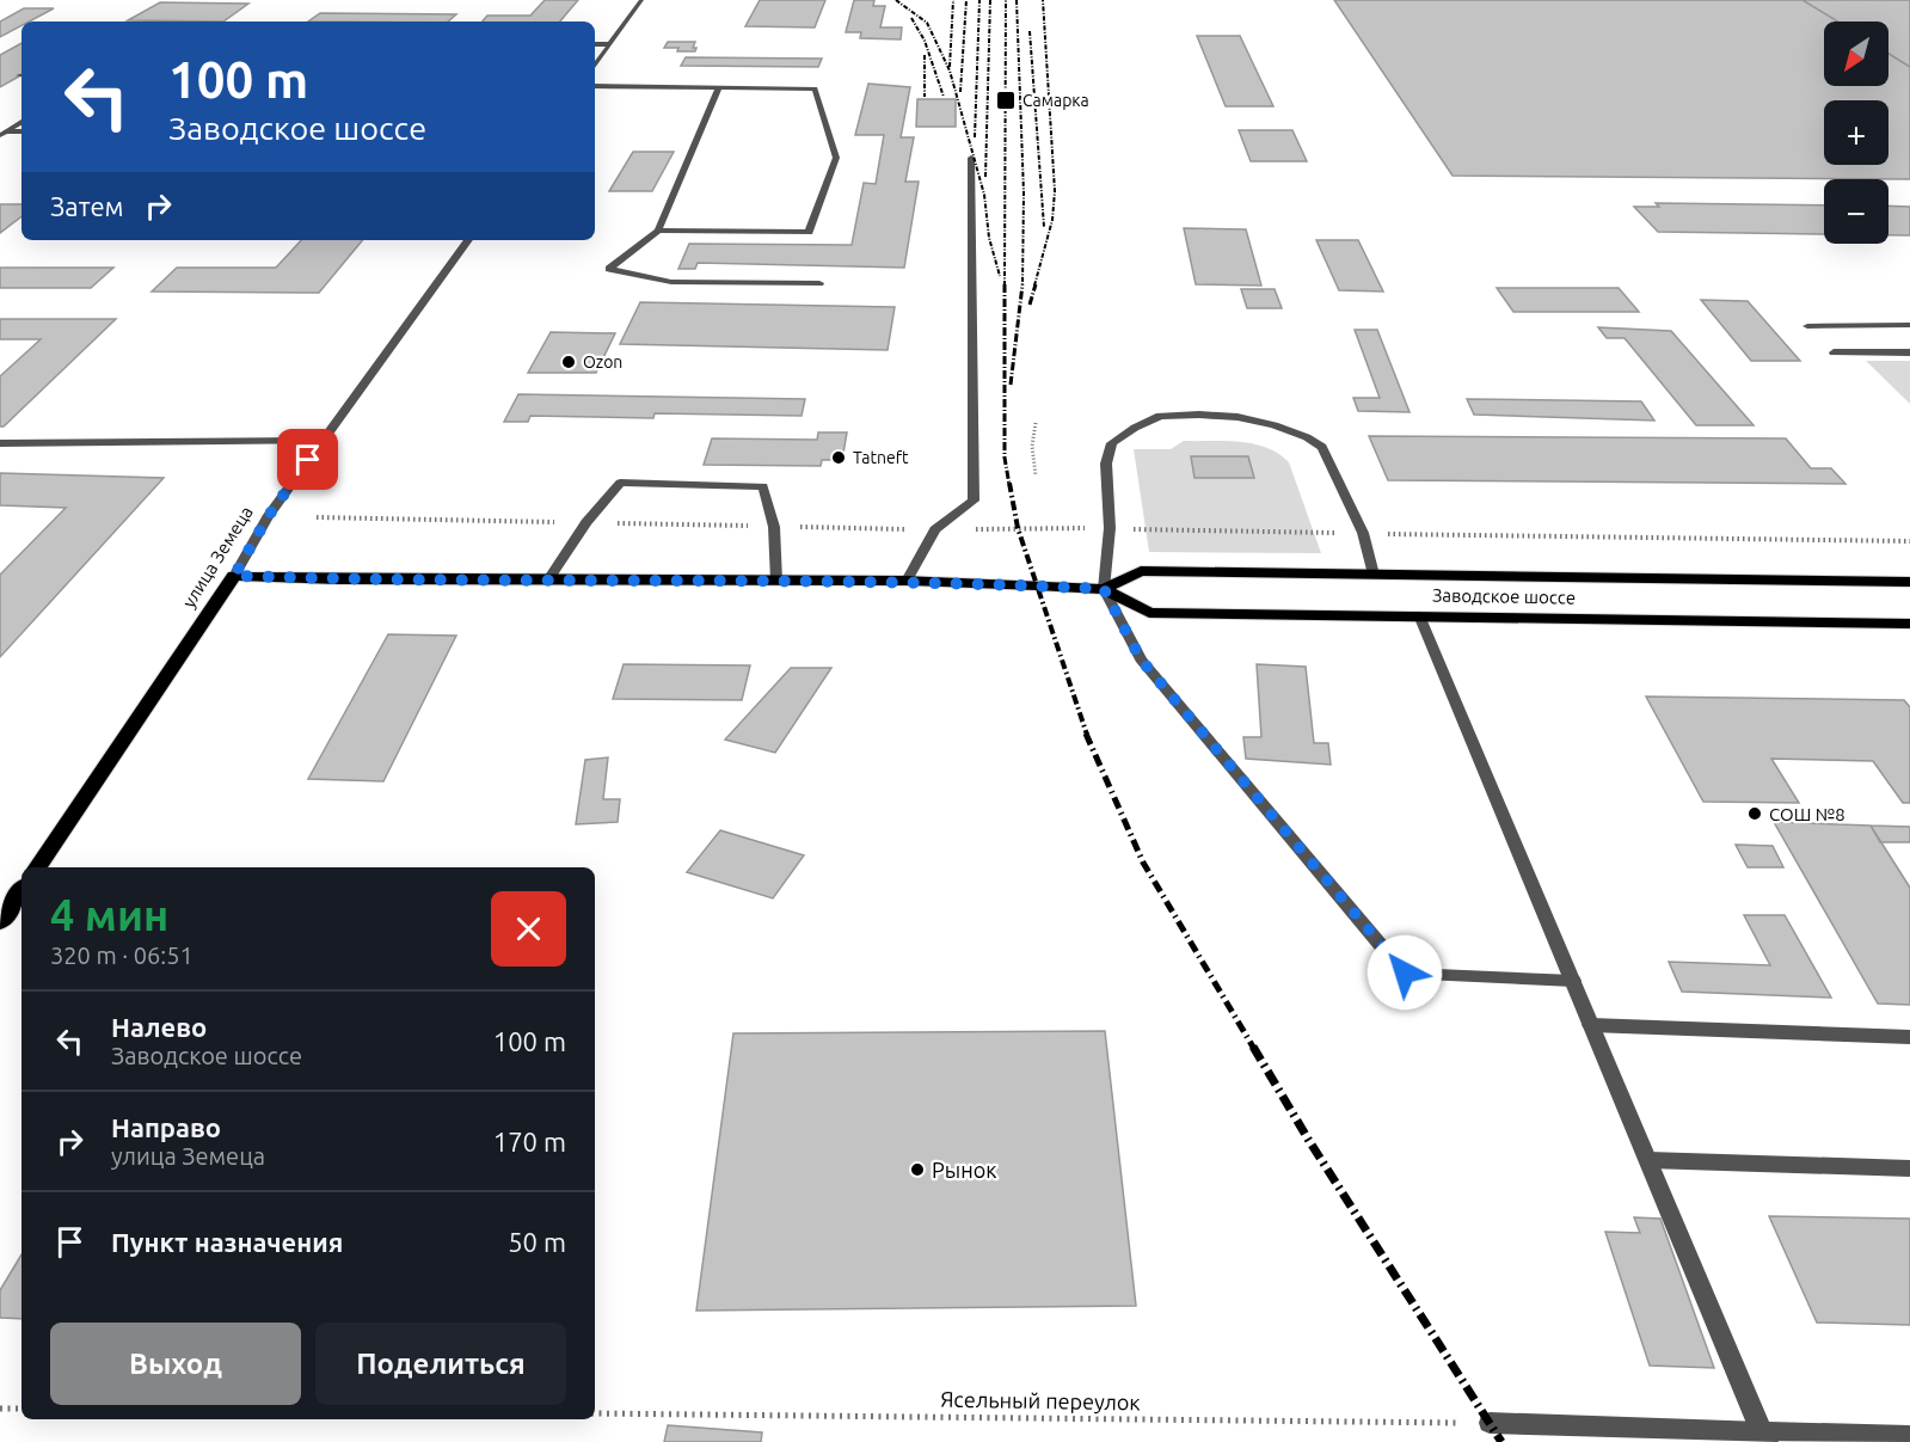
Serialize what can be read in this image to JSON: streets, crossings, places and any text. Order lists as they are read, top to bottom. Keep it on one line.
{"streets":{"main road":["улица Земеца","Заводское шоссе"],"path":["Ясельный переулок"]},"crossings":[["улица Земеца","Заводское шоссе"]],"places":{"transit":["Самарка"],"other":["Ozon","Tatneft","СОШ №8","Рынок"]},"north":"bottom left","page":{"map_buttons":["+","−"],"turn":["100 m","Заводское шоссе"],"then":"Затем","heading":["4 мин","320 m · 06:51"],"list":[{"name":"Налево","note":"Заводское шоссе","value":"100 m"},{"name":"Направо","note":"улица Земеца","value":"170 m"},{"name":"Пункт назначения","value":"50 m"}],"buttons":["Выход","Поделиться"]}}
